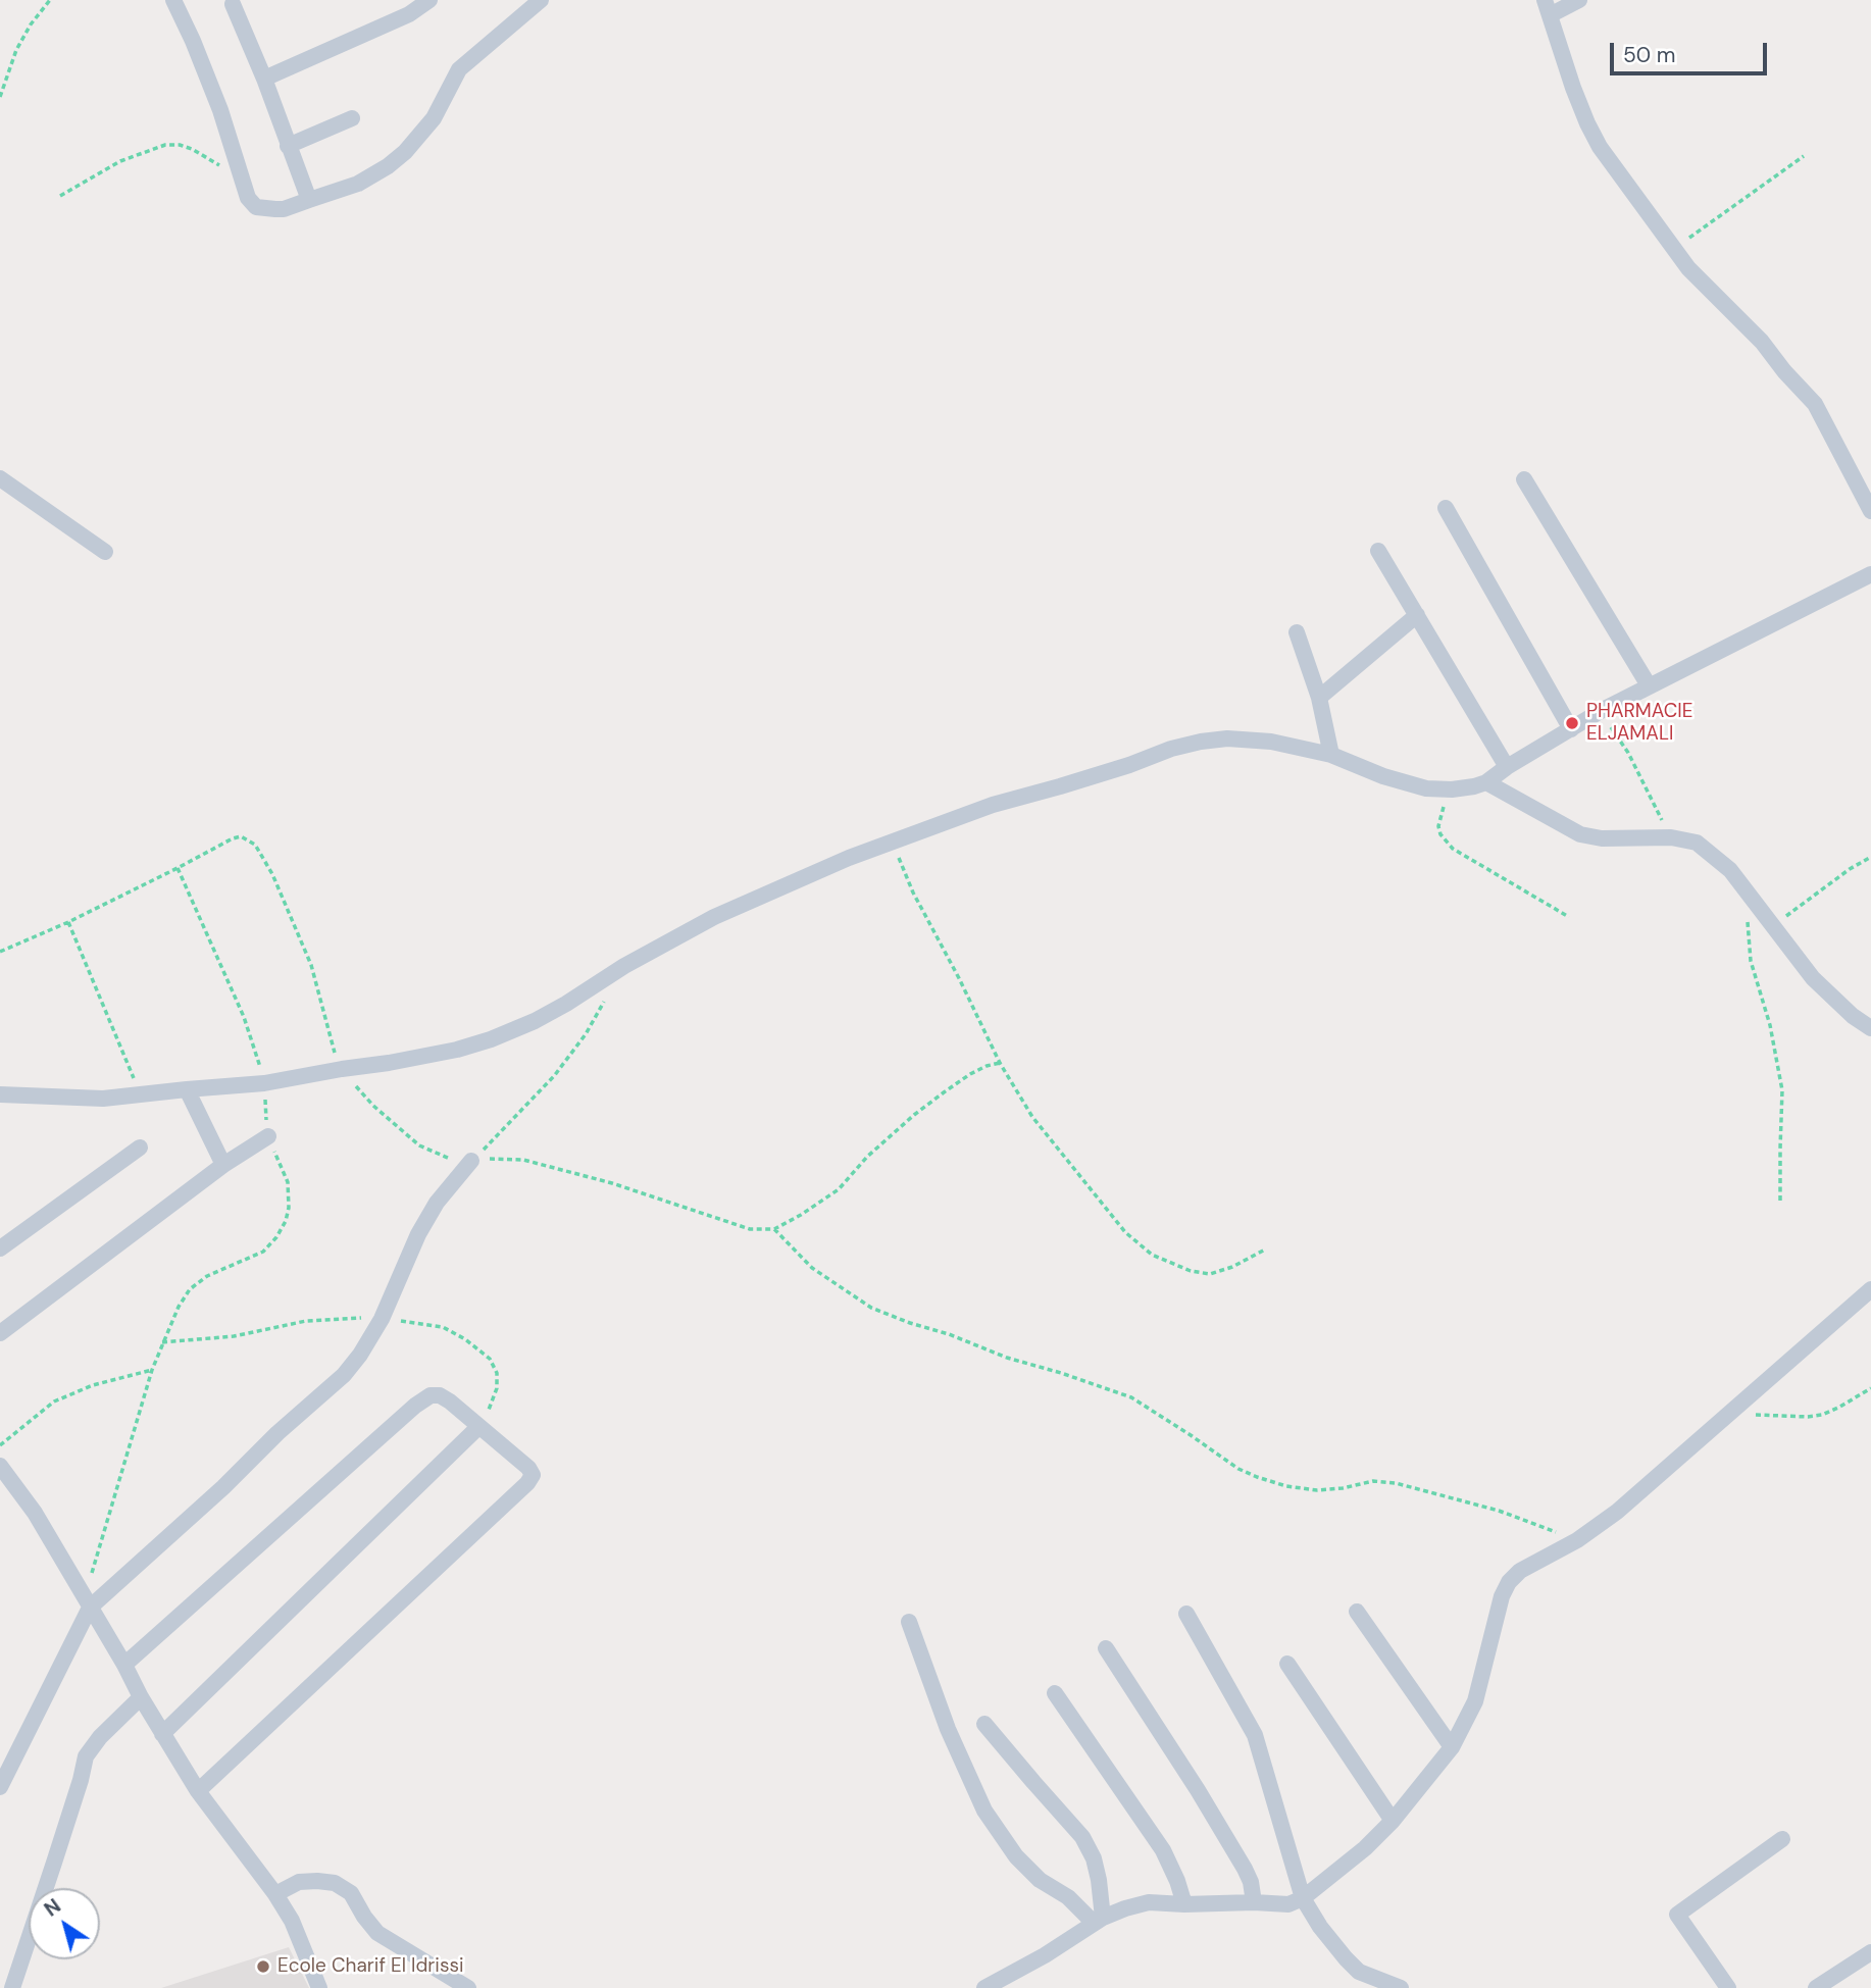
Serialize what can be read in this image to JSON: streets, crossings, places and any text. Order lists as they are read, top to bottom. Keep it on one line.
{"places":["PHARMACIE ELJAMALI","Ecole Charif El Idrissi"],"scale_bar":"50 m","north":"top left"}
